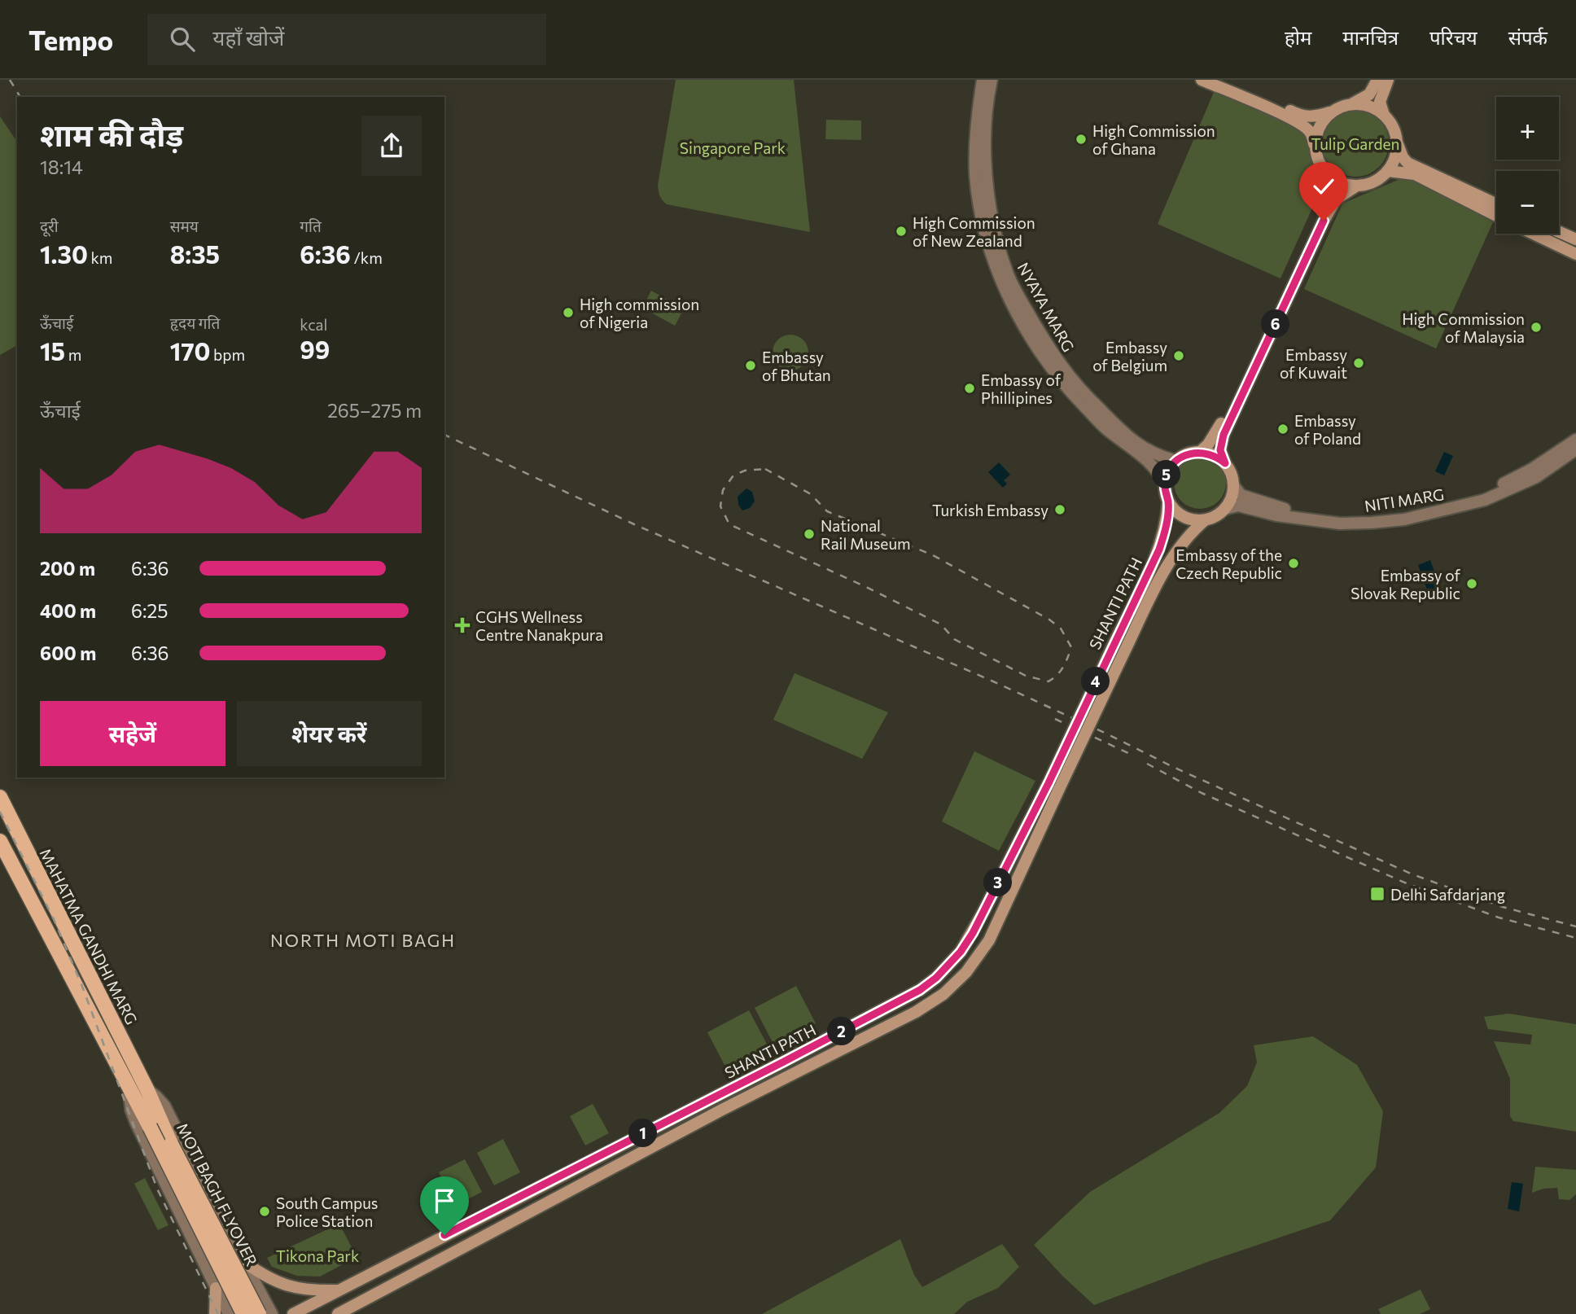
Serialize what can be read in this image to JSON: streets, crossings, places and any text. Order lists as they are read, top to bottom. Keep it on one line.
{"streets":{"main road":["SHANTI PATH","MAHATMA GANDHI MARG","MOTI BAGH FLYOVER"],"street":["NYAYA MARG","NITI MARG"]},"crossings":[["NYAYA MARG","NITI MARG"],["NYAYA MARG","SHANTI PATH"],["NITI MARG","SHANTI PATH"],["MAHATMA GANDHI MARG","MOTI BAGH FLYOVER"]],"districts":["NORTH MOTI BAGH"],"parks":["Tulip Garden","Singapore Park","Tikona Park"],"places":{"other":["High Commission of Ghana","High Commission of New Zealand","High commission of Nigeria","High Commission of Malaysia","Embassy of Belgium","Embassy of Kuwait","Embassy of Bhutan","Embassy of Phillipines","Embassy of Poland","Turkish Embassy","National Rail Museum","Embassy of the Czech Republic","Embassy of Slovak Republic","South Campus Police Station"],"health":["CGHS Wellness Centre Nanakpura"],"transit":["Delhi Safdarjang"]},"page":{"header":"Tempo","search":"यहाँ खोजें","nav":["होम","मानचित्र","परिचय","संपर्क"],"map_buttons":["+","−"],"heading":["शाम की दौड़","18:14"],"stats":[["दूरी","1.30 km"],["समय","8:35"],["गति","6:36 /km"],["ऊँचाई","15 m"],["हृदय गति","170 bpm"],["kcal","99"]],"pins":["6","5","4","3","2","1"],"chart":["ऊँचाई","265–275 m"],"list":[{"name":"200 m","note":"6:36"},{"name":"400 m","note":"6:25"},{"name":"600 m","note":"6:36"}],"buttons":["सहेजें","शेयर करें"]}}
